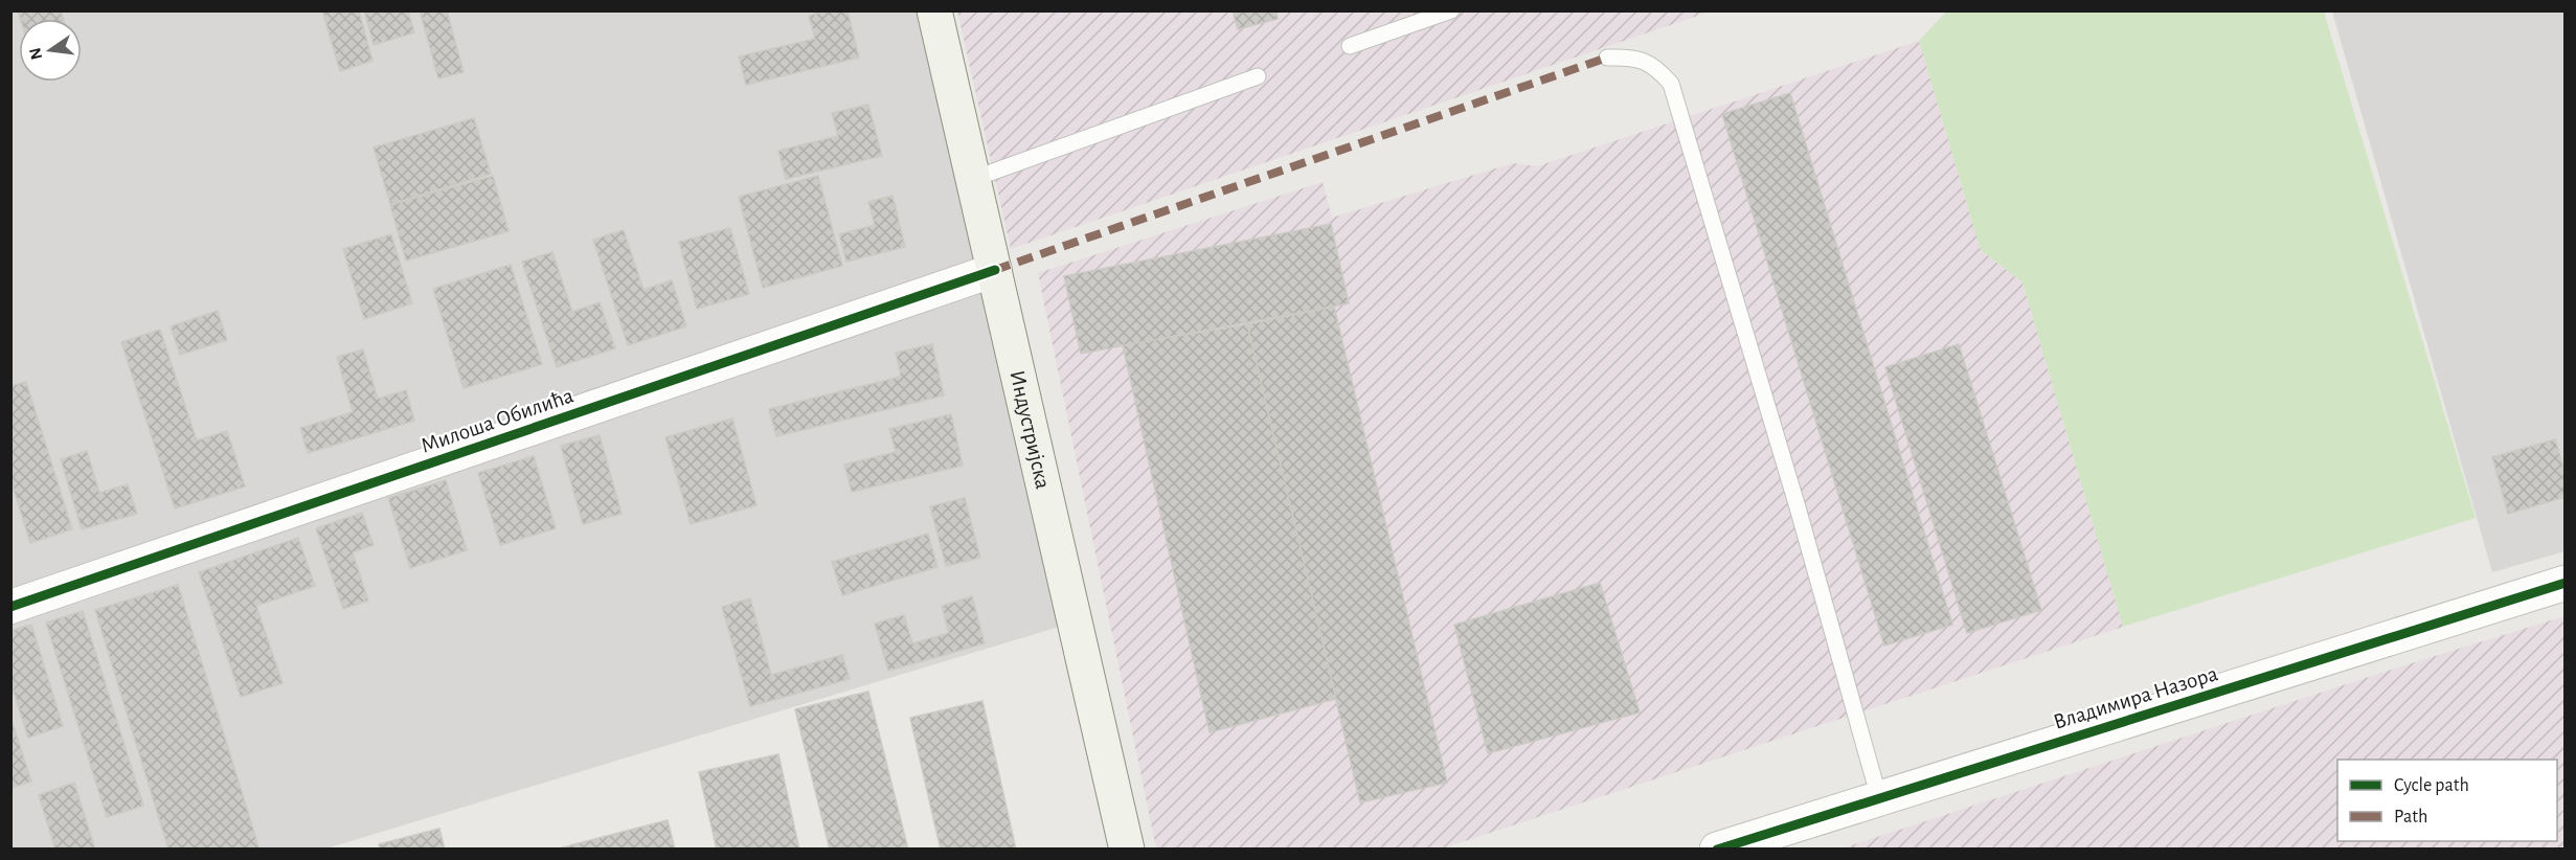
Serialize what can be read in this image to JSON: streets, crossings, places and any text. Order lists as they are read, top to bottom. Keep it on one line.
{"streets":{"main road":["Индустријска"],"street":["Милоша Обилића","Владимира Назора"]},"crossings":[["Милоша Обилића","Индустријска"]],"legend":["Cycle path","Path"],"north":"left"}
